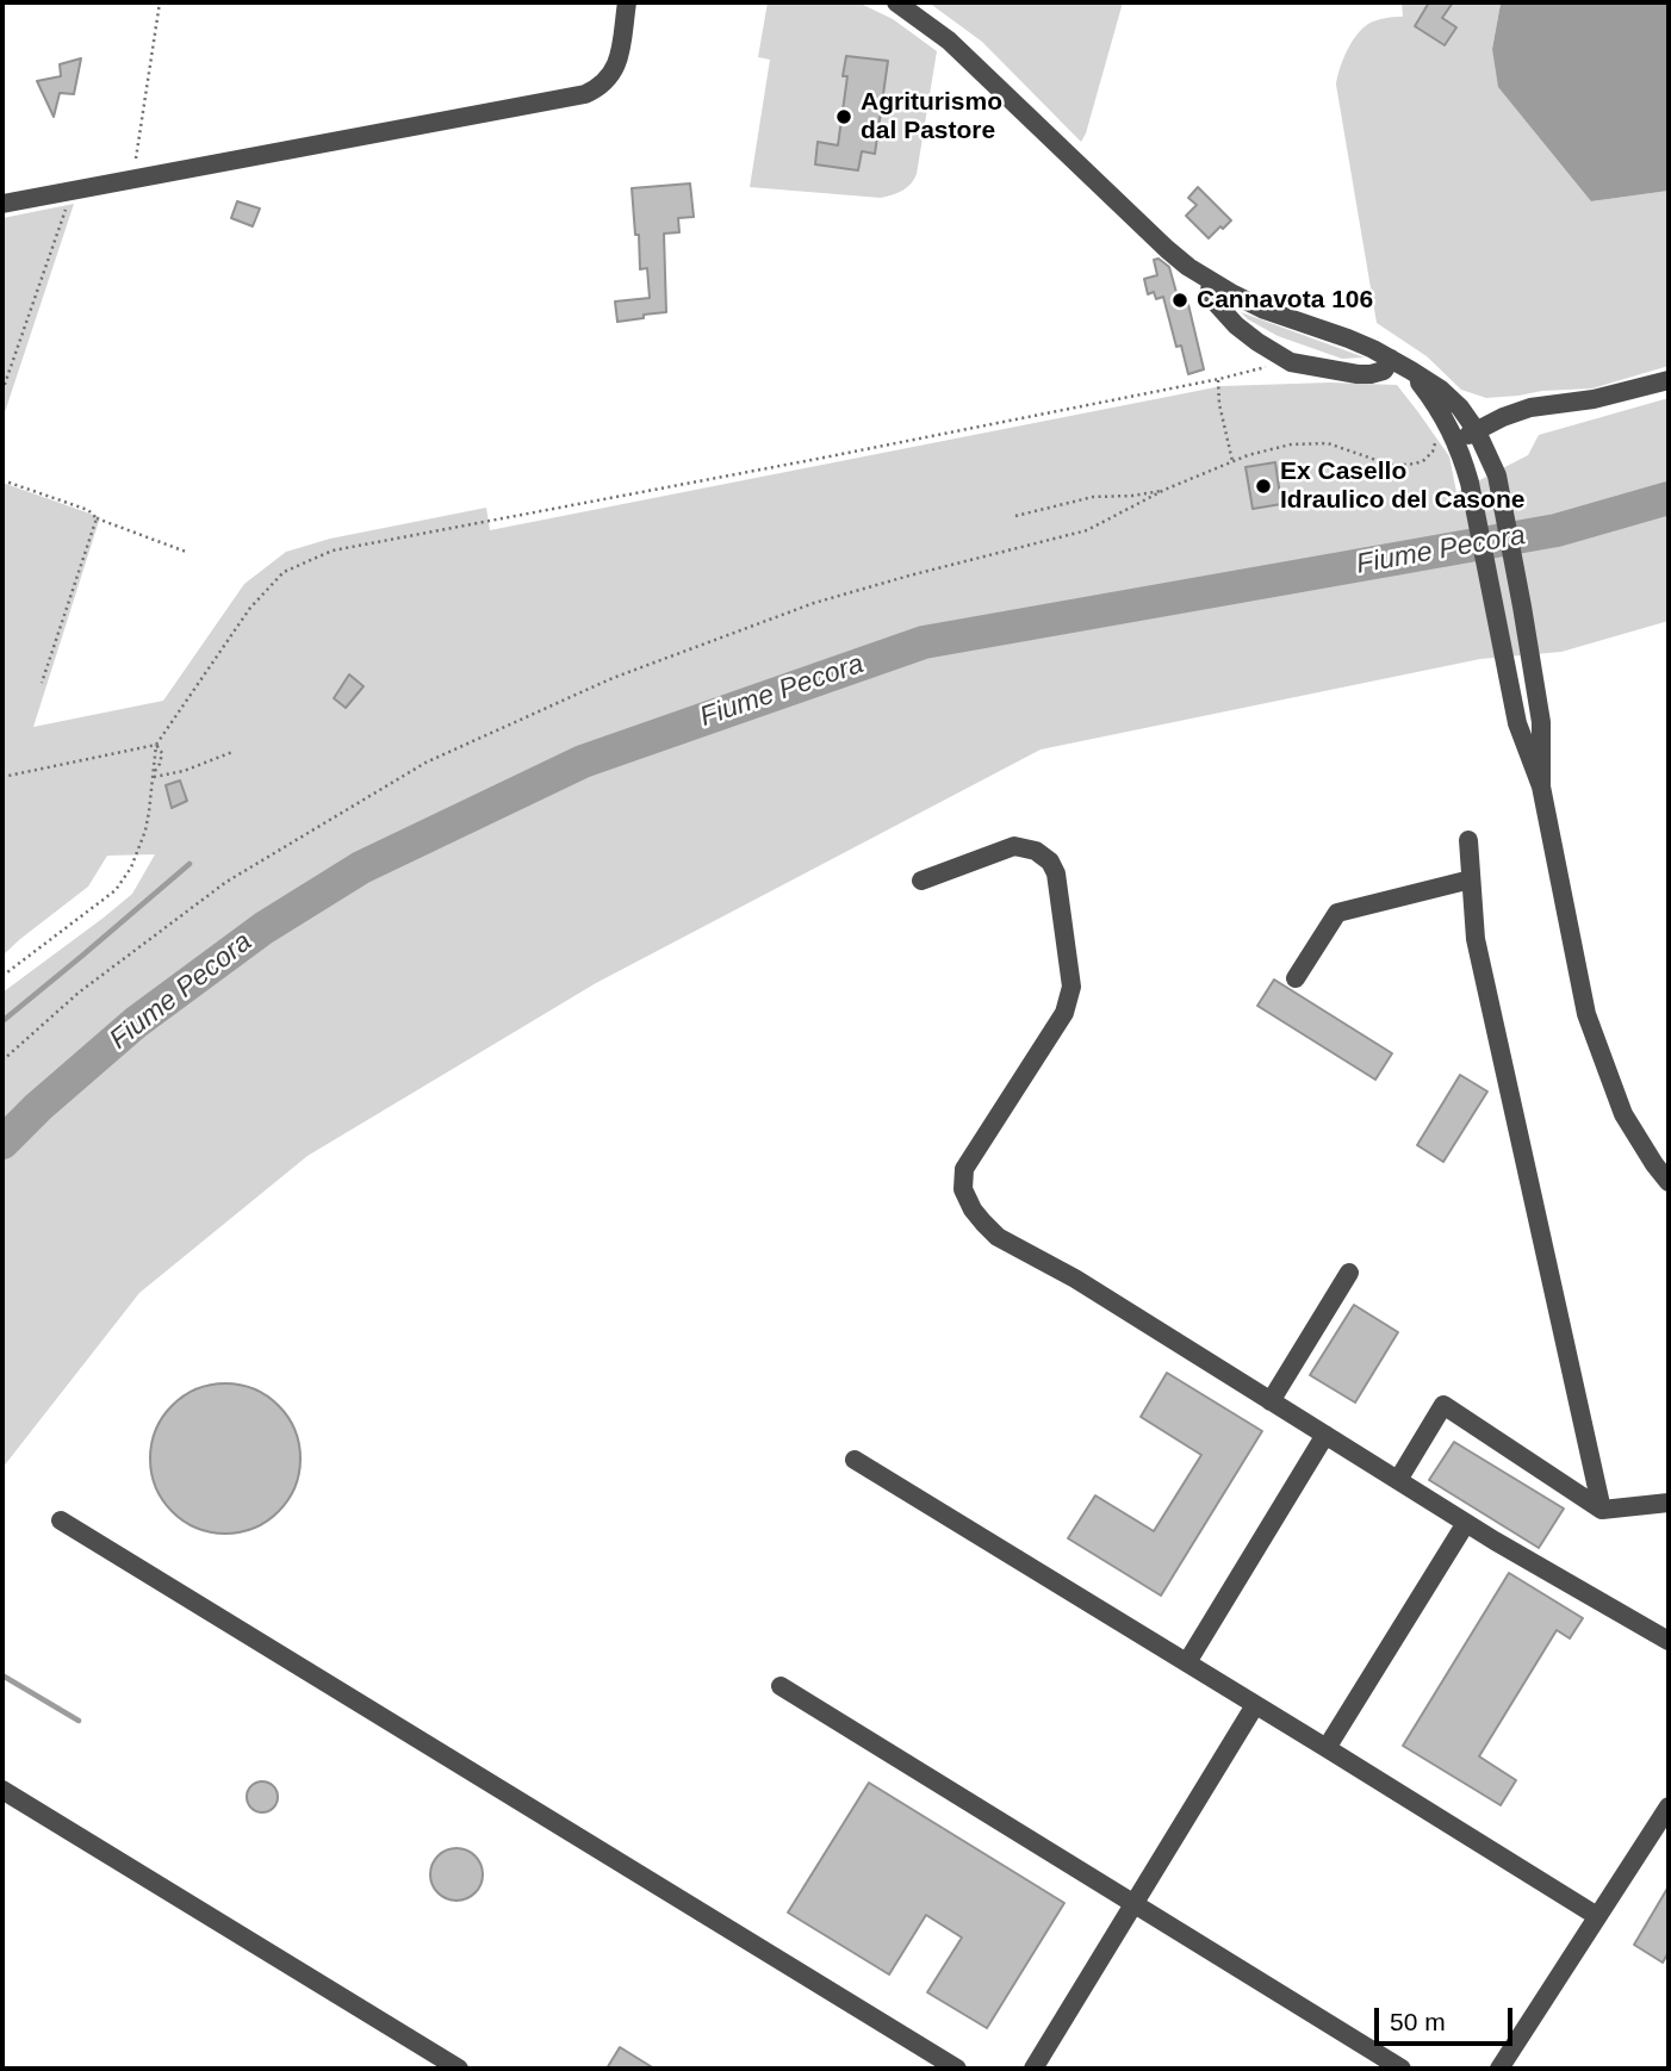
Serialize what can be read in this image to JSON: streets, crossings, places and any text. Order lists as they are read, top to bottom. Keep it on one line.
{"water":["Fiume Pecora"],"places":["Agriturismo dal Pastore","Cannavota 106","Ex Casello Idraulico del Casone"],"scale_bar":"50 m"}
